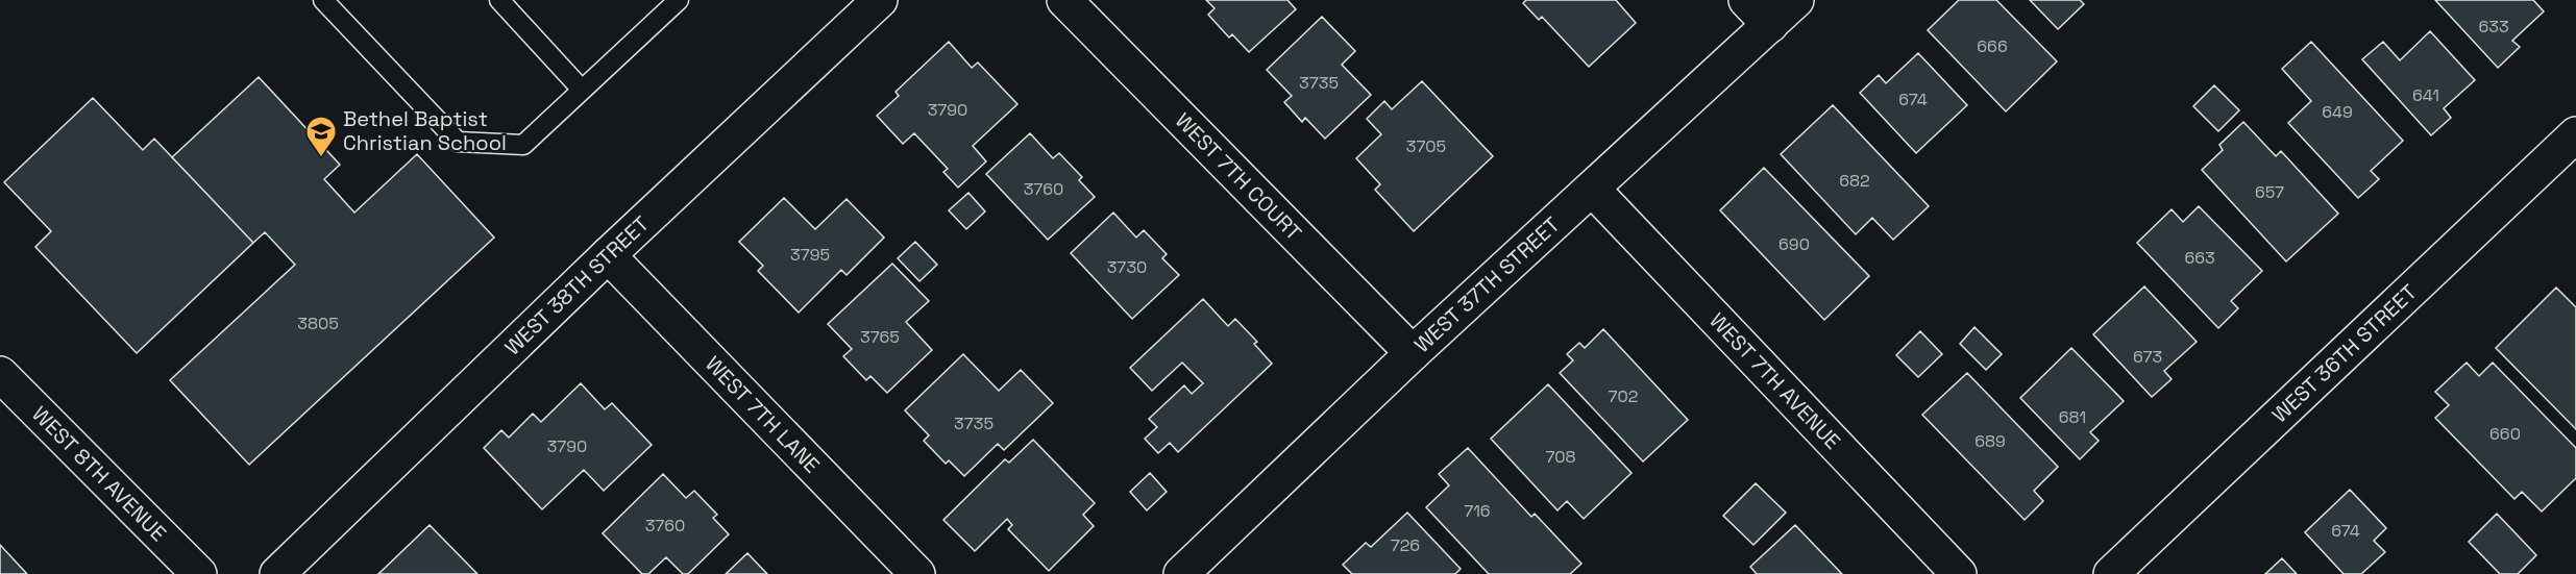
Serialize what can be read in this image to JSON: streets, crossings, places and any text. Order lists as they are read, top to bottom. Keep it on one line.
{"streets":{"street":["WEST 7TH COURT","WEST 38TH STREET","WEST 37TH STREET","WEST 36TH STREET","WEST 7TH AVENUE","WEST 7TH LANE","WEST 8TH AVENUE"]},"crossings":[["WEST 7TH COURT","WEST 37TH STREET"],["WEST 38TH STREET","WEST 7TH LANE"],["WEST 37TH STREET","WEST 7TH AVENUE"]],"places":{"school or university":["Bethel Baptist Christian School"]},"house_numbers":["633","666","3735","641","674","3790","649","3705","682","3760","657","690","3795","663","3730","3805","3765","673","702","681","3735","660","689","3790","708","716","3760","674","726"]}
